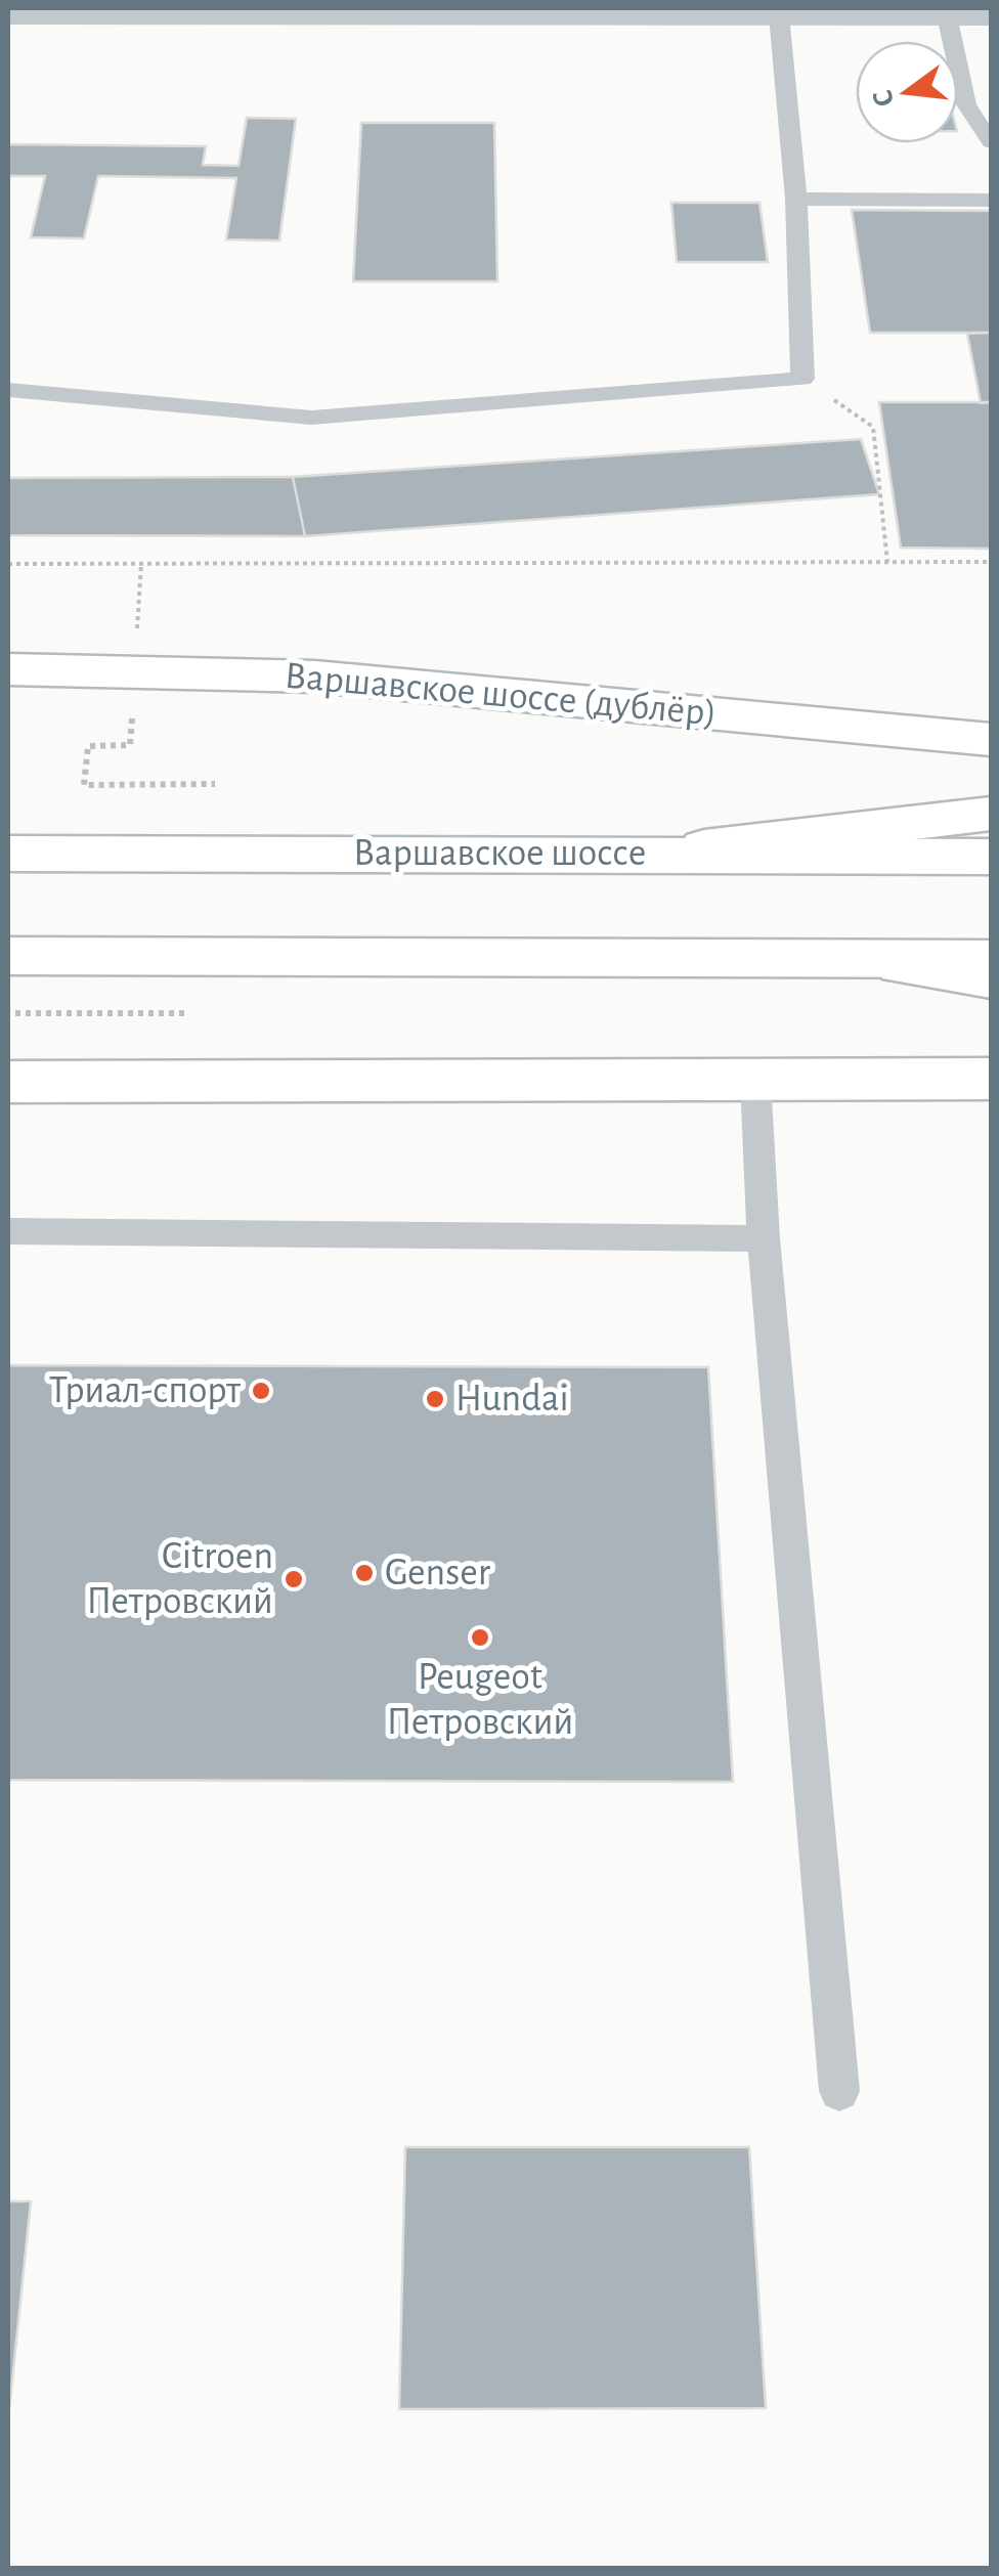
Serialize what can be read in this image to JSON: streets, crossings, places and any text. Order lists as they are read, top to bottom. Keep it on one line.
{"streets":{"main road":["Варшавское шоссе (дублёр)","Варшавское шоссе"]},"places":["Триал-спорт","Hundai","Genser","Citroen Петровский","Peugeot Петровский"],"north":"left"}
